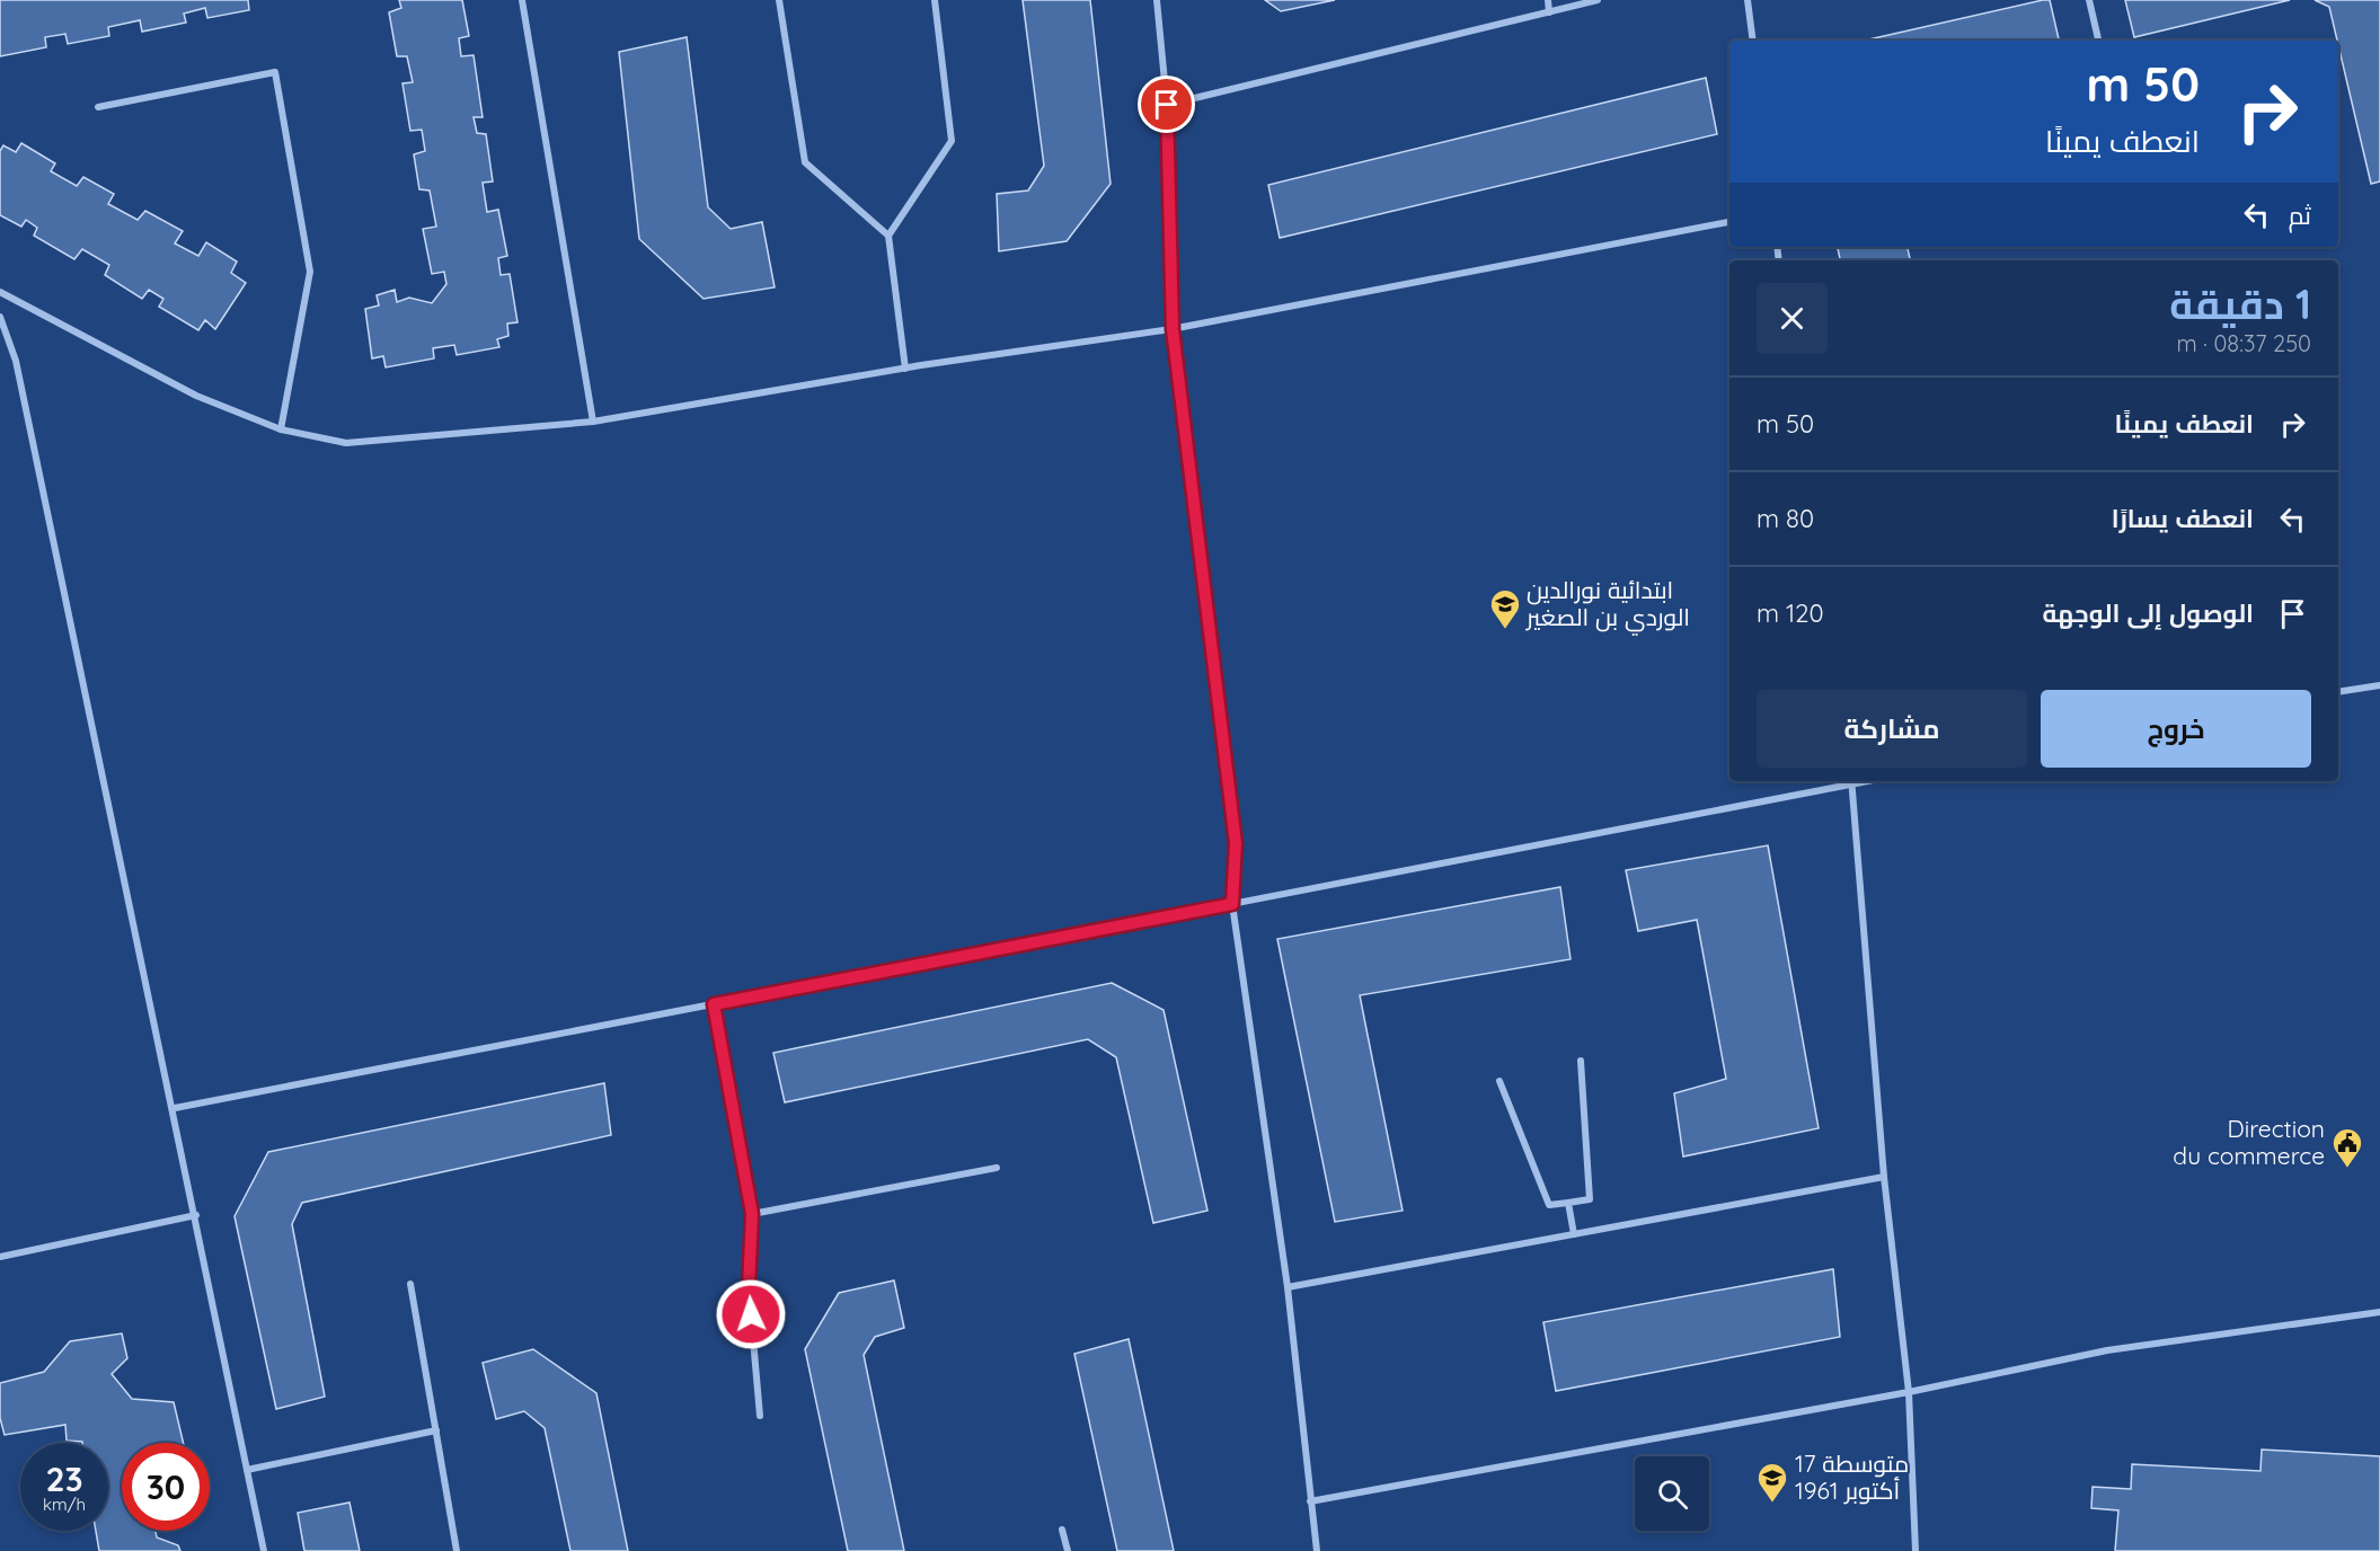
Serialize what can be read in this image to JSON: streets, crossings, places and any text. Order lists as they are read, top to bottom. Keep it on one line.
{"places":{"school or university":["ابتدائية نورالدين الوردي بن الصغير","متوسطة 17 أكتوبر 1961"],"public building":["Direction du commerce"]},"page":{"turn":["50 m","انعطف يمينًا"],"then":"ثم","heading":["1 دقيقة","250 m · 08:37"],"list":[{"name":"انعطف يمينًا","value":"50 m"},{"name":"انعطف يسارًا","value":"80 m"},{"name":"الوصول إلى الوجهة","value":"120 m"}],"buttons":["خروج","مشاركة"],"speed":"23 km/h","limit":"30"}}
